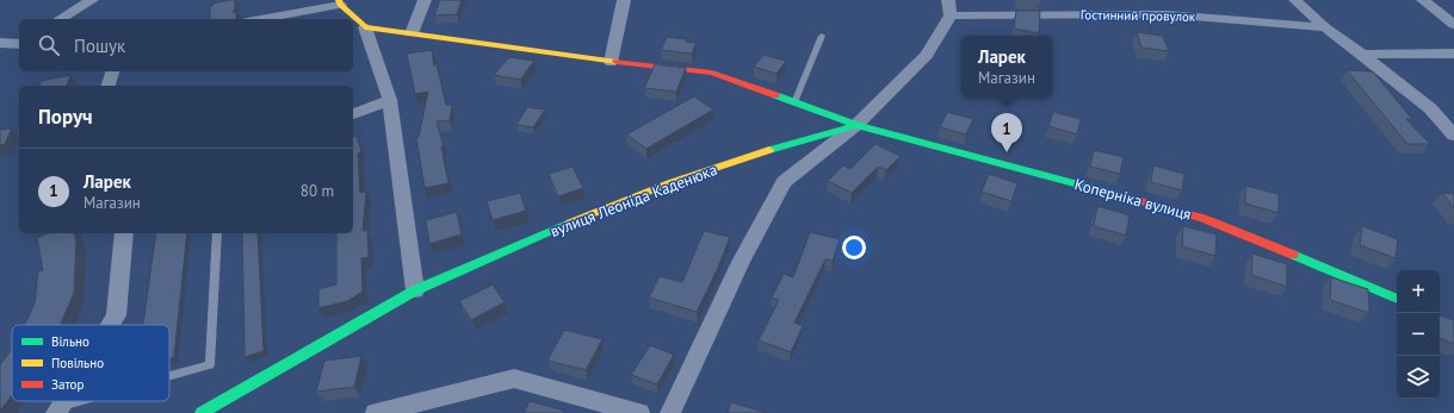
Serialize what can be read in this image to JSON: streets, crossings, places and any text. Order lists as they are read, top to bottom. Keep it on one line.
{"streets":{"street":["Гостинний провулок","Коперніка вулиця","вулиця Леоніда Каденюка"]},"crossings":[["Коперніка вулиця","вулиця Леоніда Каденюка"]],"legend":["Вільно","Повільно","Затор"],"page":{"search":"Пошук","popup":["Ларек","Магазин"],"heading":"Поруч","pins":"1","list":[{"mark":"1","name":"Ларек","note":"Магазин","value":"80 m"}],"map_buttons":["+","−"]}}
